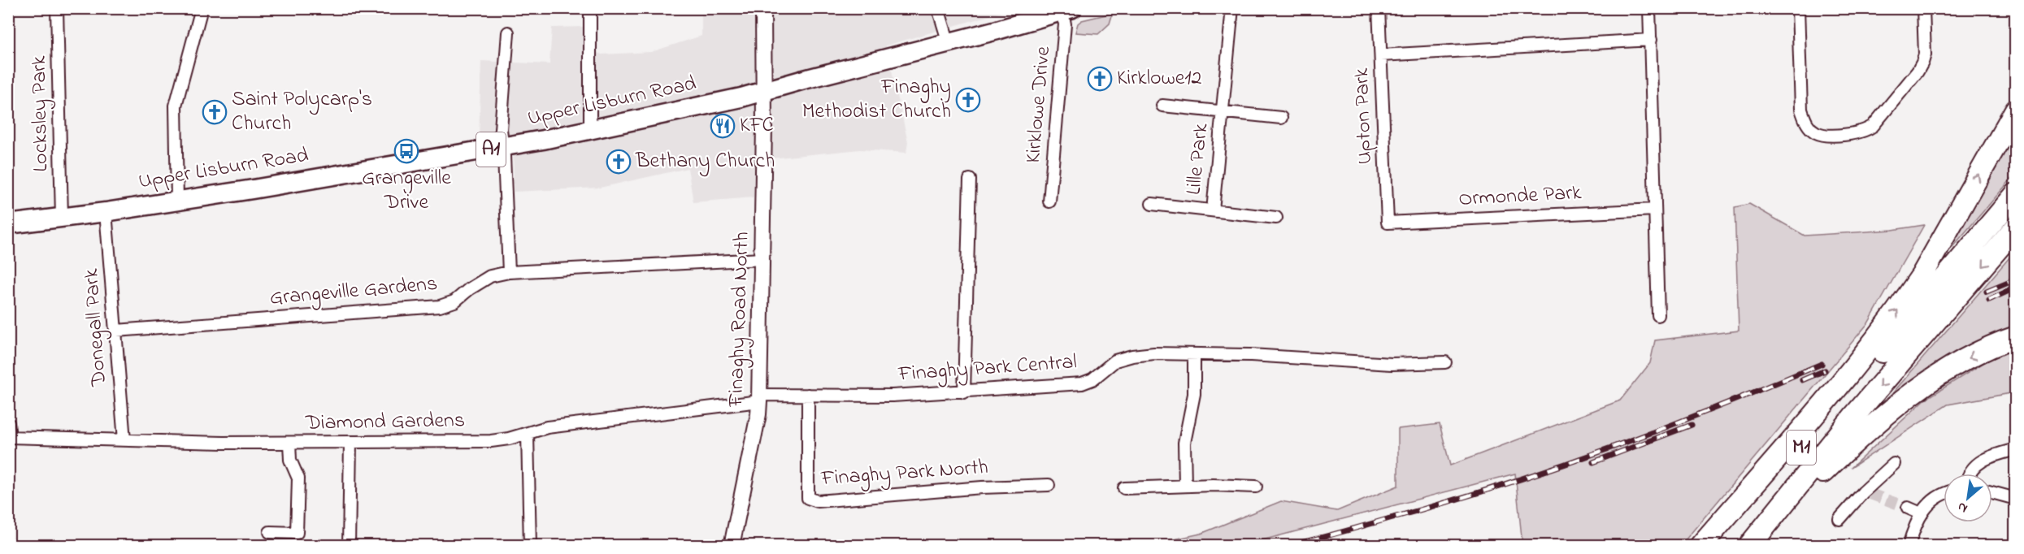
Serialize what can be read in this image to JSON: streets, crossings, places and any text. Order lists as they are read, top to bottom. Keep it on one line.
{"streets":{"highway":["M1"],"main road":["Upper Lisburn Road","A1"],"street":["Kirklowe Drive","Locksley Park","Upton Park","Lille Park","Ormonde Park","Grangeville Gardens","Finaghy Road North","Donegall Park","Finaghy Park Central","Diamond Gardens","Finaghy Park North"]},"crossings":[["Upper Lisburn Road","Kirklowe Drive"],["Upper Lisburn Road","Locksley Park"],["Upper Lisburn Road","Finaghy Road North"],["Upper Lisburn Road","Donegall Park"],["Upton Park","Ormonde Park"],["Grangeville Gardens","Finaghy Road North"],["Grangeville Gardens","Donegall Park"],["Finaghy Road North","Finaghy Park Central"],["Finaghy Road North","Diamond Gardens"],["Donegall Park","Diamond Gardens"],["Finaghy Park Central","Diamond Gardens"],["Finaghy Park Central","Finaghy Park North"]],"places":{"church":["Kirklowe12","Finaghy Methodist Church","Saint Polycarp's Church","Bethany Church"],"restaurant":["KFC"],"bus stop":["Grangeville Drive"]},"north":"bottom left"}
